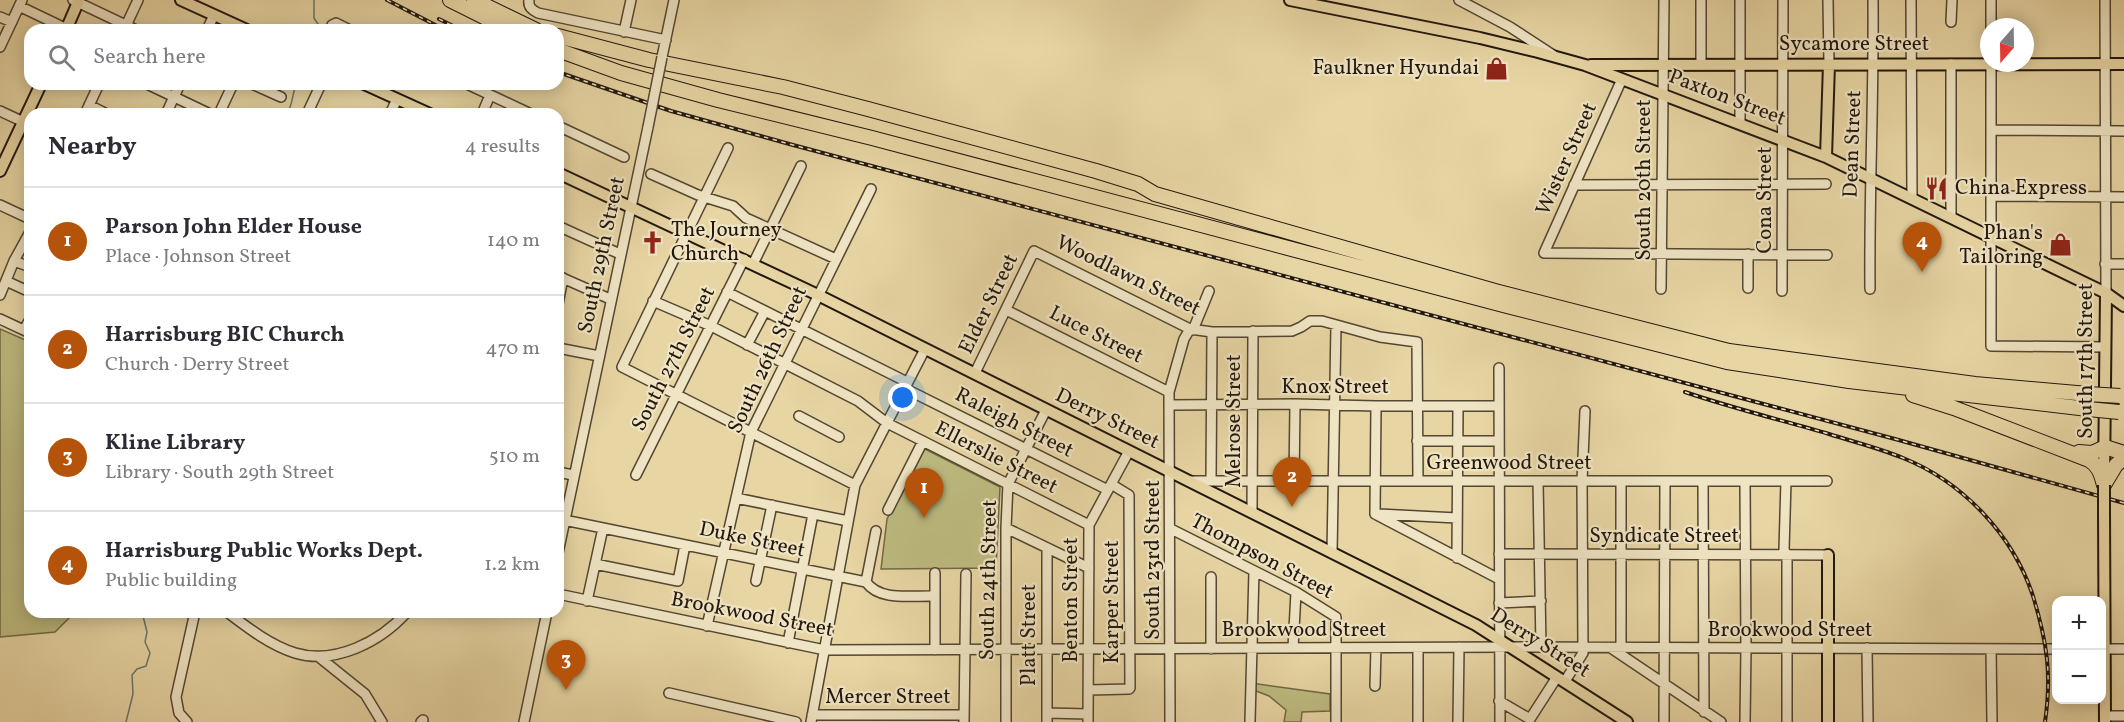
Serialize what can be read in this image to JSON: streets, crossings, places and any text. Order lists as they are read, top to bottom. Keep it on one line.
{"streets":{"main road":["Sycamore Street","Paxton Street","South 17th Street","Derry Street"],"street":["Dean Street","Wister Street","South 20th Street","Cona Street","South 29th Street","Woodlawn Street","Elder Street","Luce Street","South 27th Street","South 26th Street","Knox Street","Melrose Street","Raleigh Street","Ellerslie Street","Greenwood Street","Syndicate Street","Duke Street","Thompson Street","South 23rd Street","South 24th Street","Benton Street","Karper Street","Brookwood Street","Platt Street","Mercer Street"]},"crossings":[["Sycamore Street","Paxton Street"],["Sycamore Street","Dean Street"],["Sycamore Street","South 20th Street"],["Sycamore Street","Cona Street"],["Sycamore Street","South 17th Street"],["Paxton Street","Dean Street"],["Paxton Street","Wister Street"],["Paxton Street","South 20th Street"],["Paxton Street","Cona Street"],["Paxton Street","South 17th Street"],["Wister Street","South 20th Street"],["South 29th Street","Derry Street"],["Woodlawn Street","Elder Street"],["Woodlawn Street","Knox Street"],["Woodlawn Street","Melrose Street"],["Woodlawn Street","South 23rd Street"],["Elder Street","Luce Street"],["Elder Street","Derry Street"],["Luce Street","South 23rd Street"],["South 27th Street","Derry Street"],["South 27th Street","Raleigh Street"],["South 26th Street","Derry Street"],["South 26th Street","Raleigh Street"],["South 26th Street","Duke Street"],["South 26th Street","Brookwood Street"],["Knox Street","Melrose Street"],["Knox Street","South 23rd Street"],["Derry Street","Melrose Street"],["Derry Street","Greenwood Street"],["Derry Street","South 23rd Street"],["Derry Street","South 24th Street"],["Derry Street","Benton Street"],["Derry Street","Brookwood Street"],["Melrose Street","Greenwood Street"],["Raleigh Street","South 24th Street"],["Raleigh Street","Benton Street"],["Raleigh Street","Karper Street"],["Ellerslie Street","South 24th Street"],["Ellerslie Street","Benton Street"],["Thompson Street","South 23rd Street"],["Thompson Street","Brookwood Street"],["South 23rd Street","Brookwood Street"],["South 24th Street","Brookwood Street"],["Benton Street","Karper Street"],["Benton Street","Brookwood Street"],["Karper Street","Brookwood Street"],["Brookwood Street","Platt Street"]],"places":{"shop":["Faulkner Hyundai","Phan's Tailoring"],"restaurant":["China Express"],"church":["The Journey Church"]},"north":"bottom","page":{"search":"Search here","heading":["Nearby","4 results"],"list":[{"mark":"1","name":"Parson John Elder House","note":"Place · Johnson Street","value":"140 m"},{"mark":"2","name":"Harrisburg BIC Church","note":"Church · Derry Street","value":"470 m"},{"mark":"3","name":"Kline Library","note":"Library · South 29th Street","value":"510 m"},{"mark":"4","name":"Harrisburg Public Works Dept.","note":"Public building","value":"1.2 km"}],"pins":["4","2","1","3"],"map_buttons":["+","−"]}}
